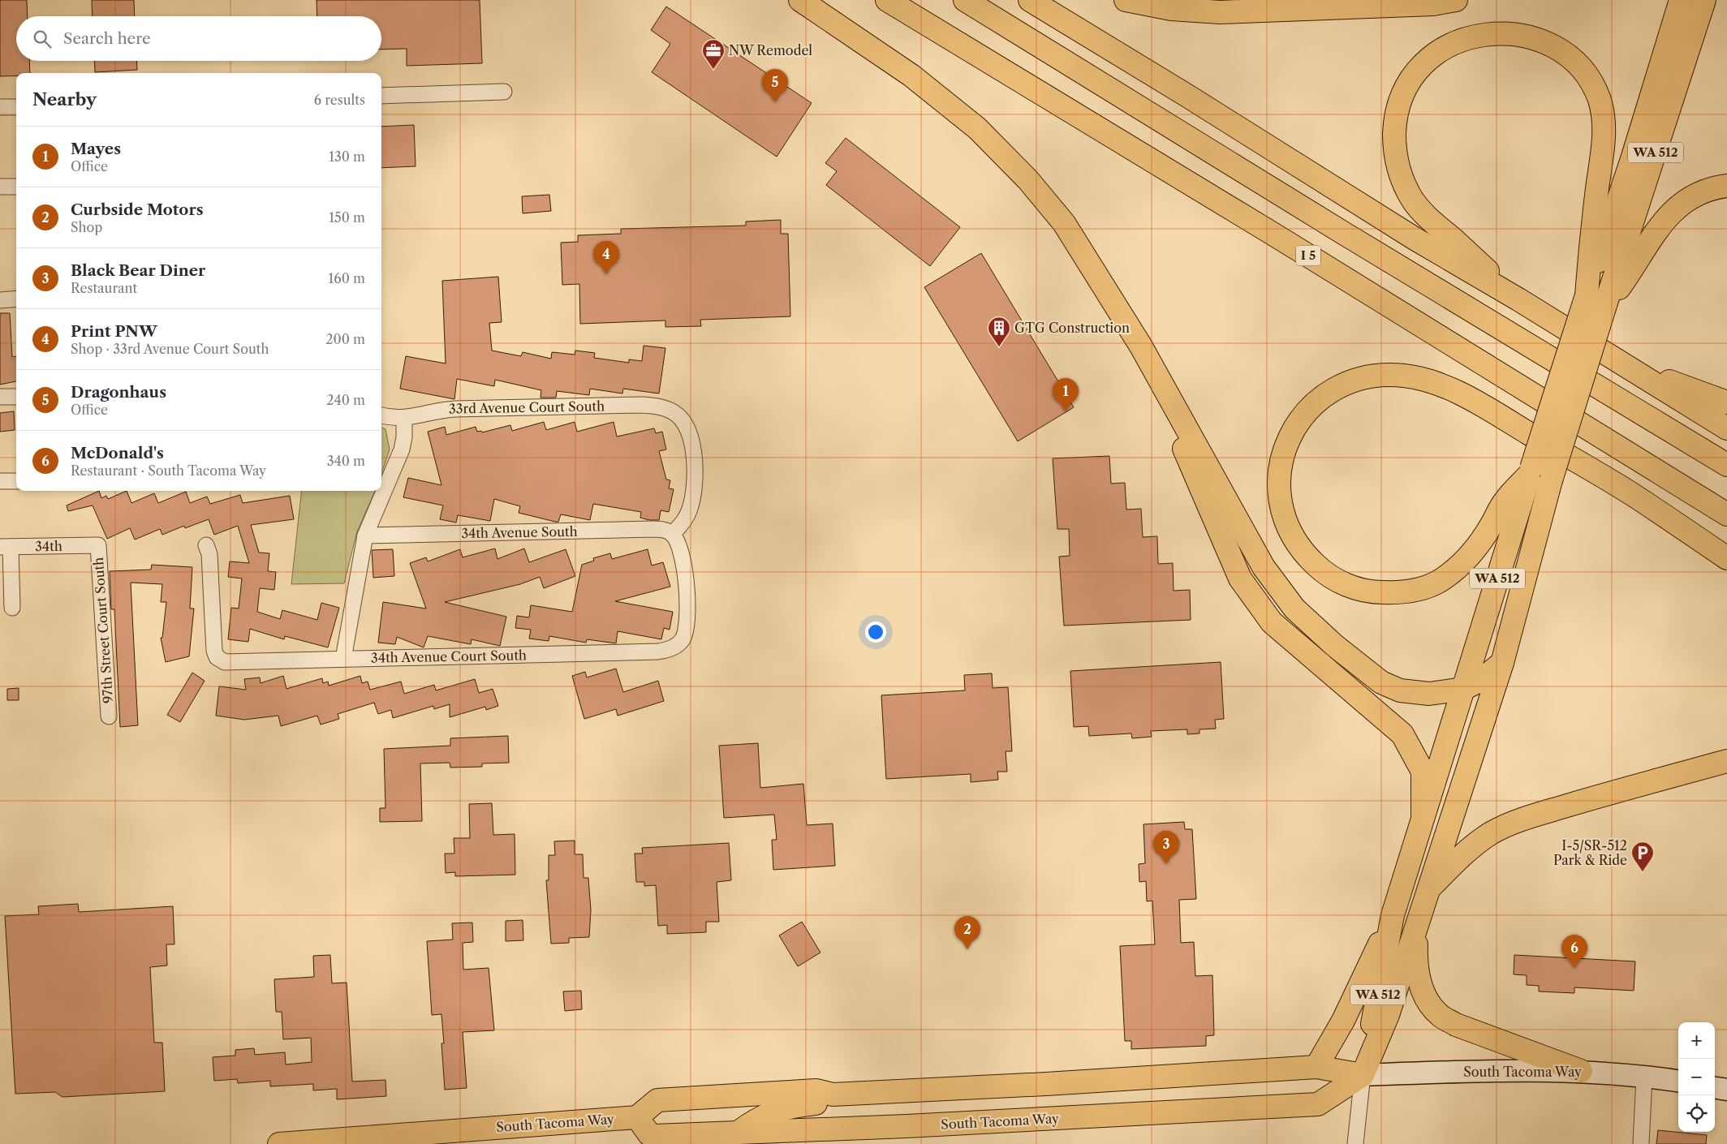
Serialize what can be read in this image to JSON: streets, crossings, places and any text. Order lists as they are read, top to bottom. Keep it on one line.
{"streets":{"main road":["WA 512","I 5","South Tacoma Way"],"street":["33rd Avenue Court South","34th Avenue South","34th","97th Street Court South","34th Avenue Court South"]},"crossings":[["WA 512","South Tacoma Way"],["33rd Avenue Court South","34th Avenue South"],["33rd Avenue Court South","34th Avenue Court South"],["34th Avenue South","34th Avenue Court South"],["34th","97th Street Court South"]],"places":{"office":["NW Remodel"],"building":["GTG Construction"],"parking":["I-5/SR-512 Park & Ride"]},"page":{"search":"Search here","pins":["5","4","1","3","2","6"],"heading":["Nearby","6 results"],"list":[{"mark":"1","name":"Mayes","note":"Office","value":"130 m"},{"mark":"2","name":"Curbside Motors","note":"Shop","value":"150 m"},{"mark":"3","name":"Black Bear Diner","note":"Restaurant","value":"160 m"},{"mark":"4","name":"Print PNW","note":"Shop · 33rd Avenue Court South","value":"200 m"},{"mark":"5","name":"Dragonhaus","note":"Office","value":"240 m"},{"mark":"6","name":"McDonald's","note":"Restaurant · South Tacoma Way","value":"340 m"}],"map_buttons":["+","−"]}}
